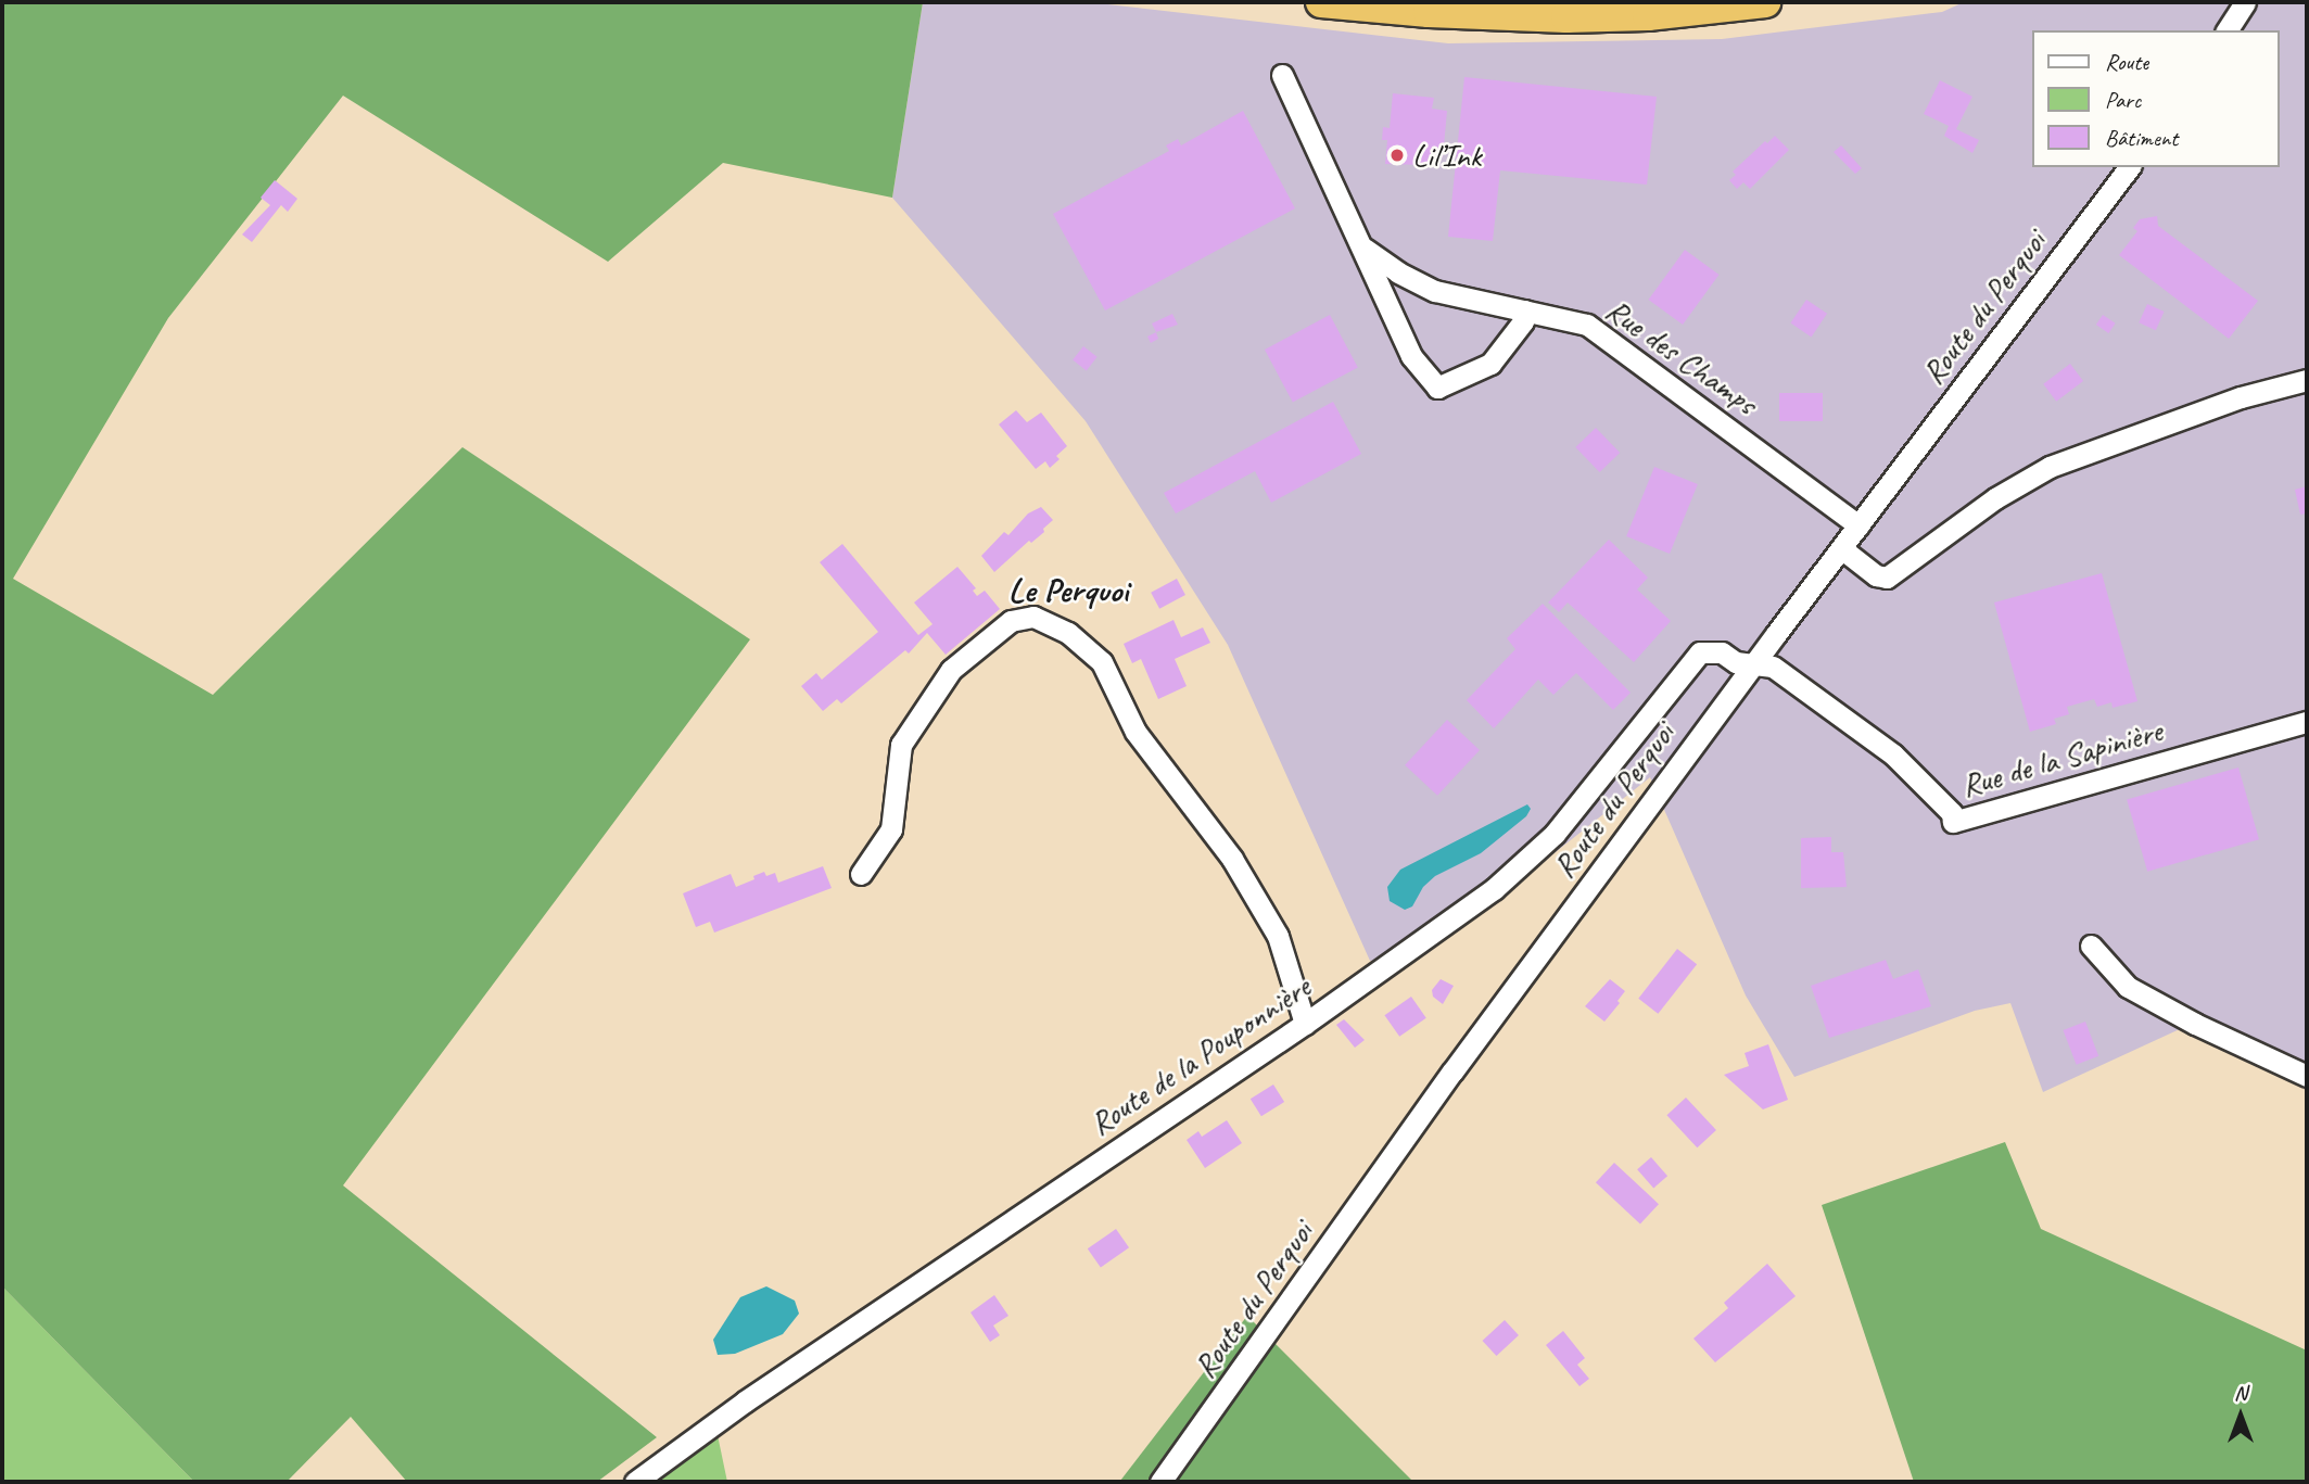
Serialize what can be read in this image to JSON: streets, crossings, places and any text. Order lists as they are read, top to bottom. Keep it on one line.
{"streets":{"street":["Route du Perquoi","Rue des Champs","Rue de la Sapinière","Route de la Pouponnière"]},"crossings":[["Route du Perquoi","Rue des Champs"],["Route du Perquoi","Rue de la Sapinière"],["Route du Perquoi","Route de la Pouponnière"],["Rue de la Sapinière","Route de la Pouponnière"]],"districts":["Le Perquoi"],"places":["Lil’Ink"],"legend":["Route","Parc","Bâtiment"],"north":"top"}
